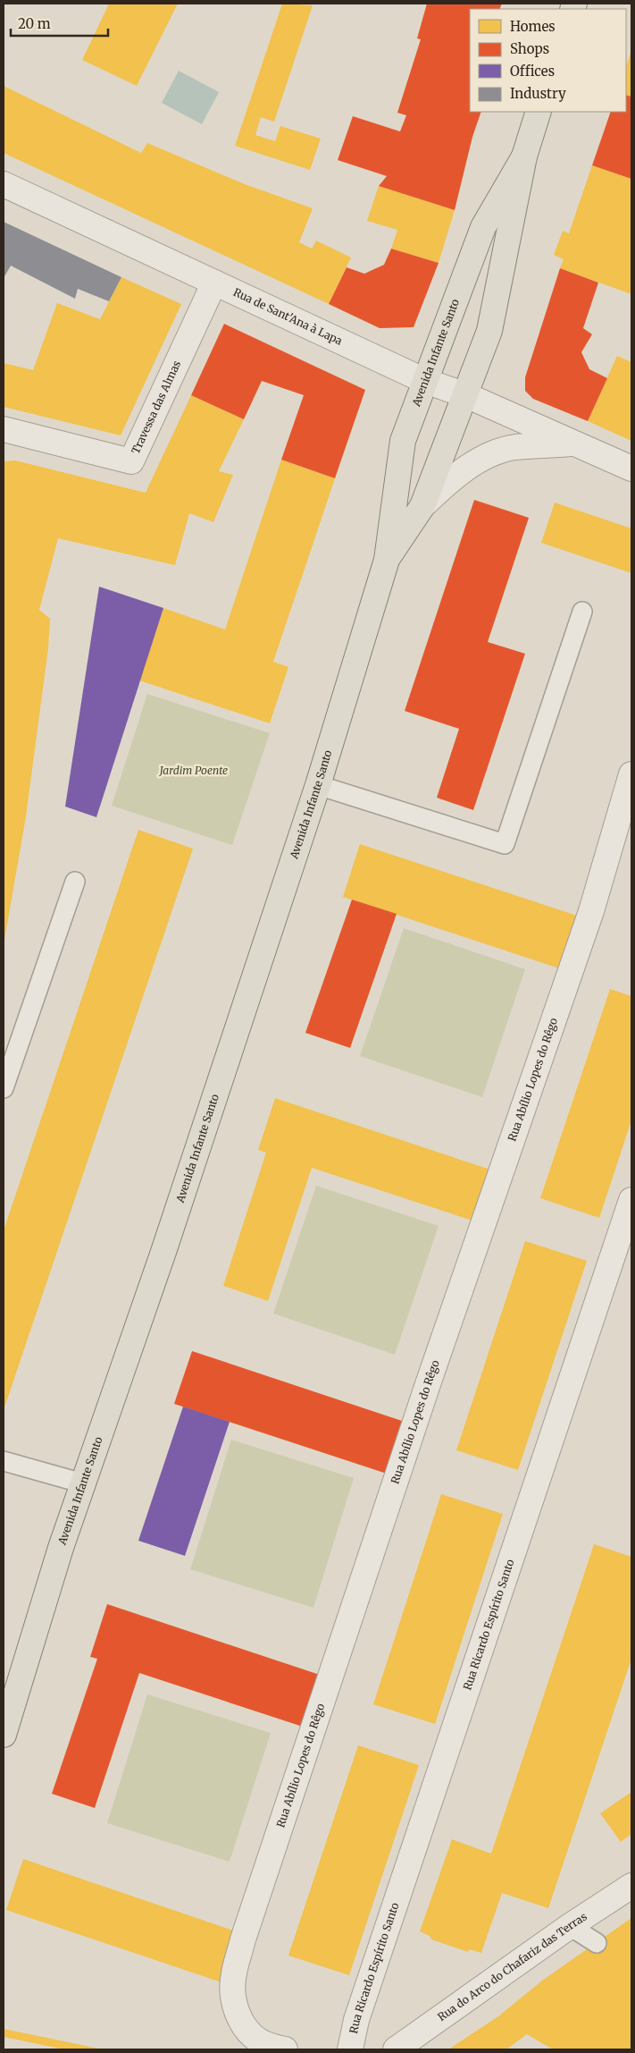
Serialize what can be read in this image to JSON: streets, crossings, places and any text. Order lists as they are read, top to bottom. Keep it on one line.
{"streets":{"main road":["Avenida Infante Santo"],"street":["Rua de Sant'Ana à Lapa","Travessa das Almas","Rua Abílio Lopes do Rêgo","Rua Ricardo Espírito Santo","Rua do Arco do Chafariz das Terras"]},"crossings":[["Rua de Sant'Ana à Lapa","Avenida Infante Santo"],["Rua de Sant'Ana à Lapa","Travessa das Almas"]],"parks":["Jardim Poente"],"legend":["Homes","Shops","Offices","Industry"],"scale_bar":"20 m"}
